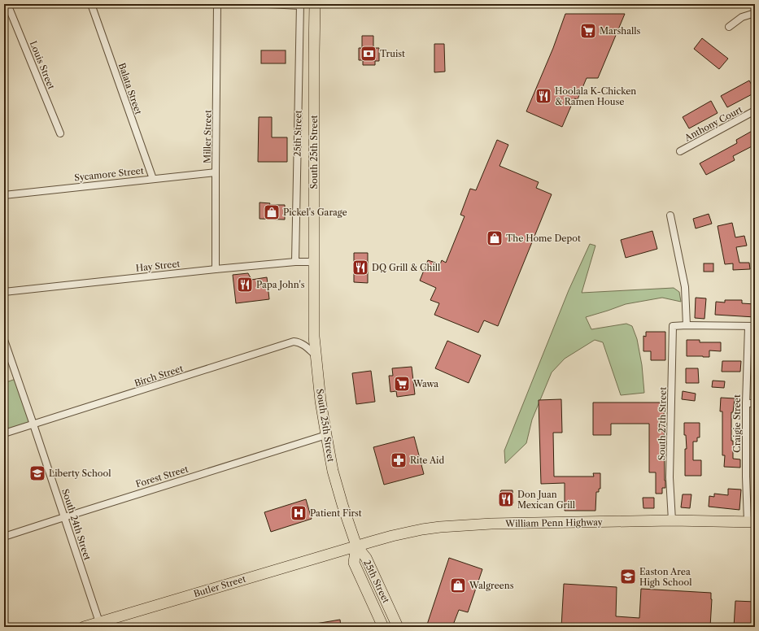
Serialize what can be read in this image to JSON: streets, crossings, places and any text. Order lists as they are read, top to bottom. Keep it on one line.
{"streets":{"main road":["25th Street","South 25th Street","William Penn Highway","Butler Street"],"street":["Louis Street","Balata Street","Anthony Court","Miller Street","Sycamore Street","Hay Street","Birch Street","South 27th Street","Craigie Street","Forest Street","South 24th Street"]},"crossings":[["Balata Street","Sycamore Street"],["25th Street","South 25th Street"],["25th Street","Hay Street"],["25th Street","William Penn Highway"],["25th Street","Butler Street"],["Miller Street","Sycamore Street"],["Miller Street","Hay Street"],["South 25th Street","Hay Street"],["South 25th Street","Birch Street"],["South 25th Street","Forest Street"],["South 25th Street","William Penn Highway"],["South 25th Street","Butler Street"],["Birch Street","South 24th Street"],["South 27th Street","William Penn Highway"],["Craigie Street","William Penn Highway"],["Forest Street","South 24th Street"],["William Penn Highway","Butler Street"],["South 24th Street","Butler Street"]],"places":{"supermarket":["Marshalls","Wawa"],"bank":["Truist"],"restaurant":["Hoolala K-Chicken & Ramen House","DQ Grill & Chill","Papa John's","Don Juan Mexican Grill"],"shop":["Pickel's Garage","The Home Depot","Walgreens"],"pharmacy":["Rite Aid"],"school or university":["Liberty School","Easton Area High School"],"hospital":["Patient First"]}}
